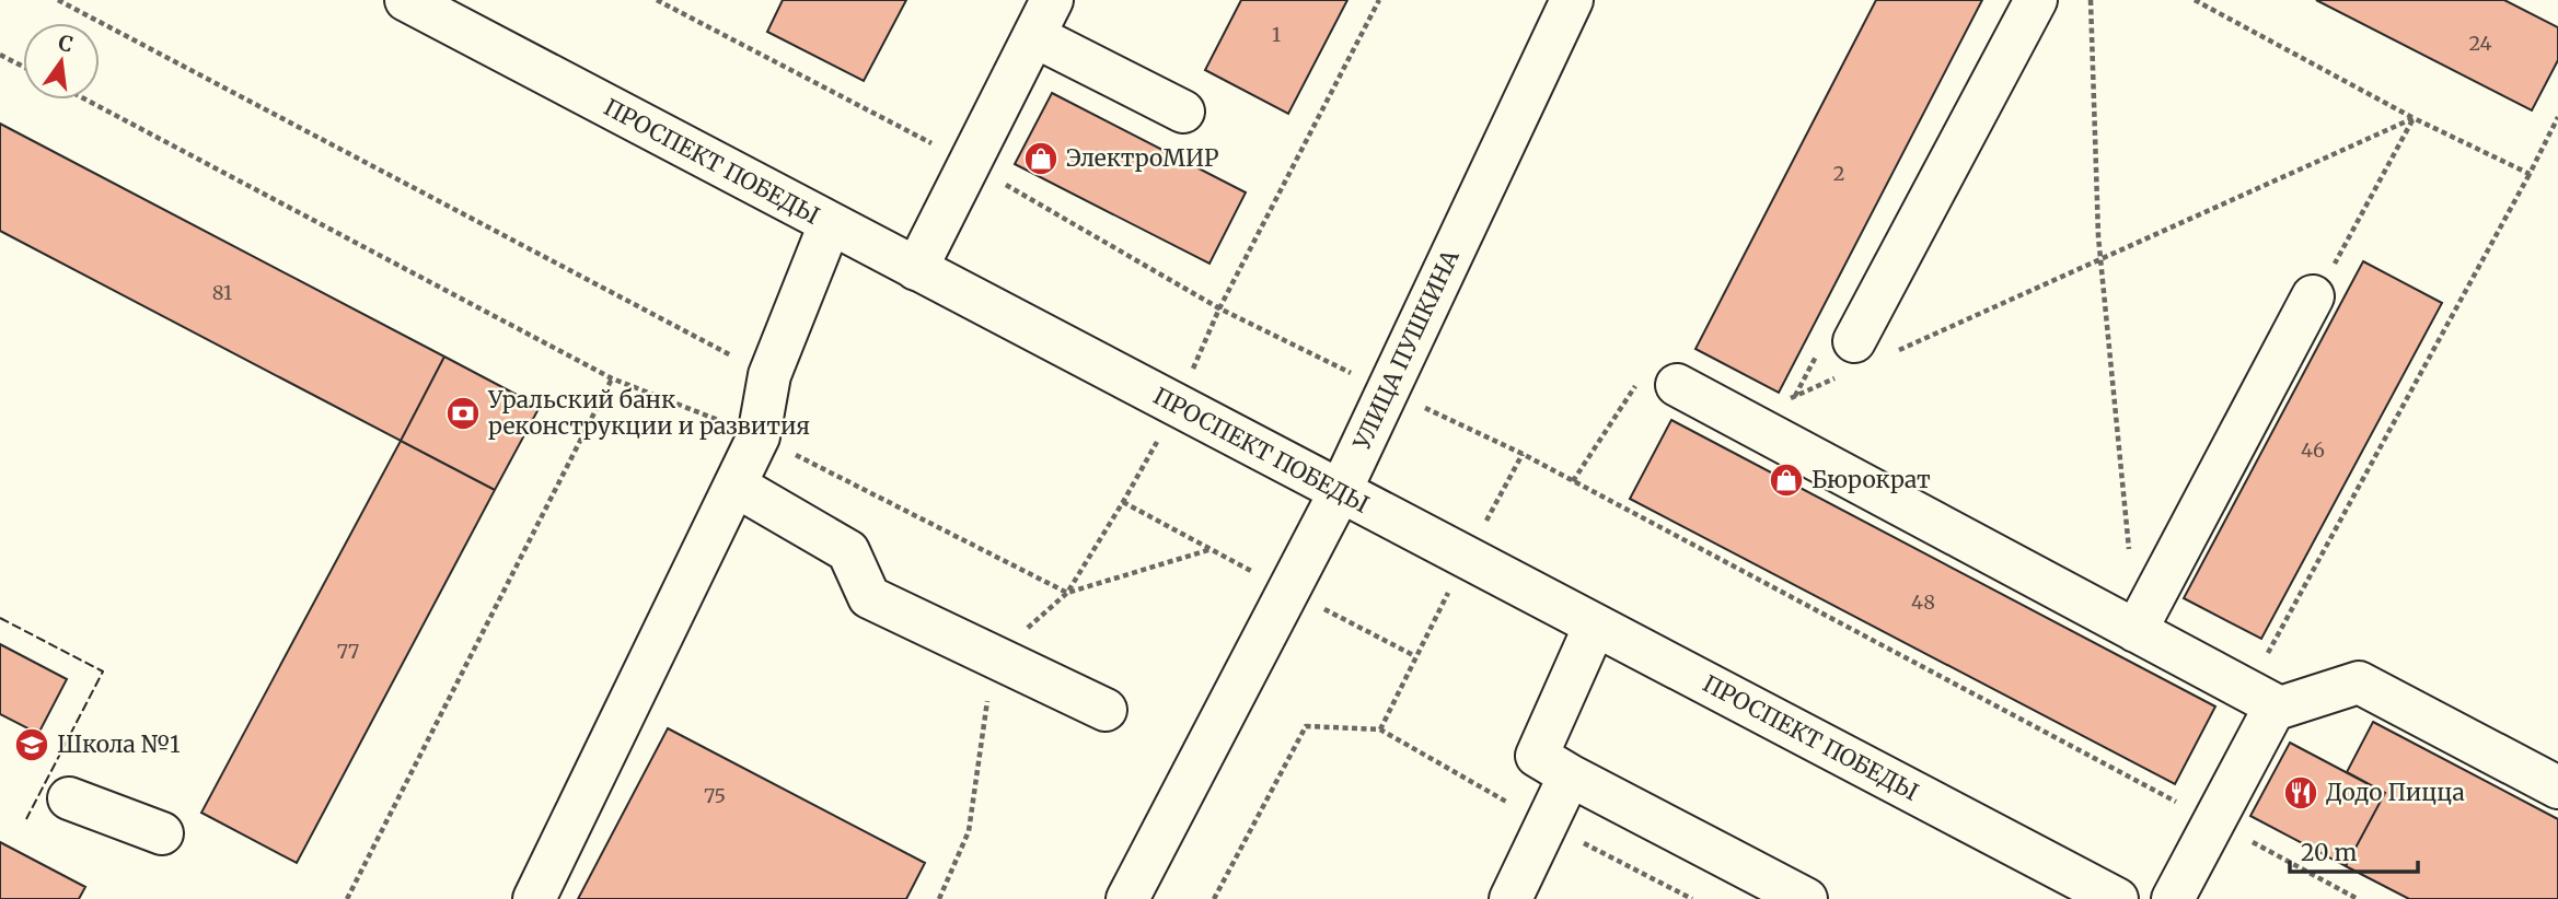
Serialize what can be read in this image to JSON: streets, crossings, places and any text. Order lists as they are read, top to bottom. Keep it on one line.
{"streets":{"main road":["ПРОСПЕКТ ПОБЕДЫ","УЛИЦА ПУШКИНА"]},"crossings":[["ПРОСПЕКТ ПОБЕДЫ","УЛИЦА ПУШКИНА"]],"places":{"shop":["ЭлектроМИР","Бюрократ"],"bank":["Уральский банк реконструкции и развития"],"school or university":["Школа №1"],"restaurant":["Додо Пицца"]},"house_numbers":["1","24","2","81","46","48","77","75"],"scale_bar":"20 m","north":"top"}
